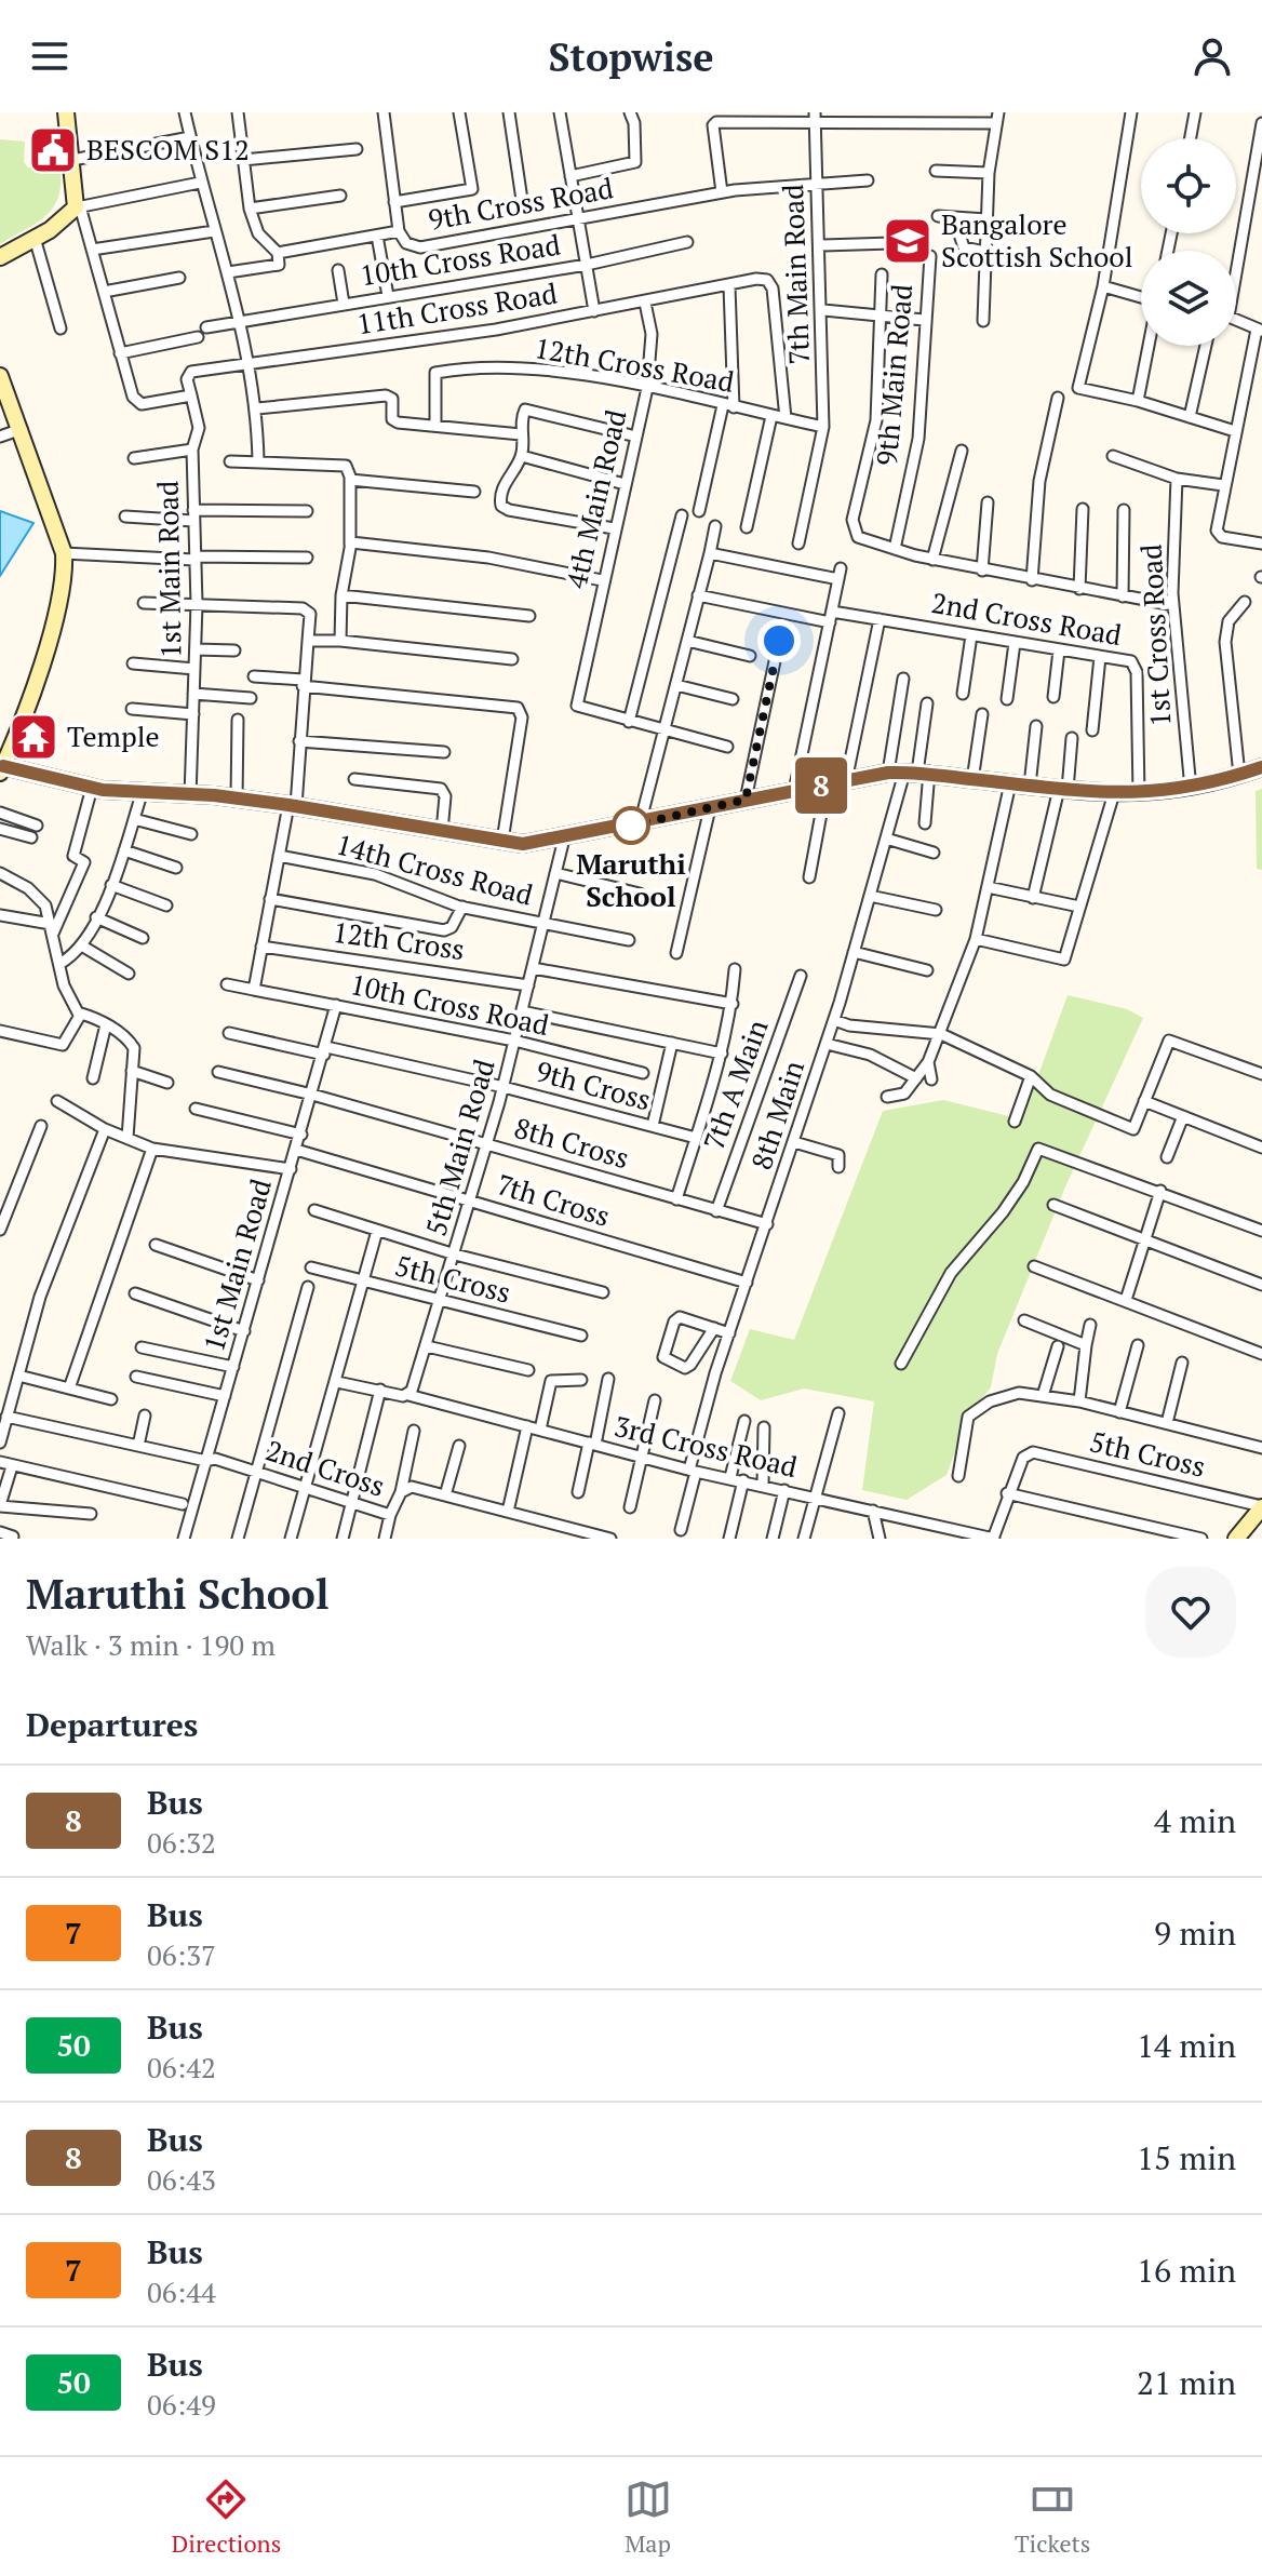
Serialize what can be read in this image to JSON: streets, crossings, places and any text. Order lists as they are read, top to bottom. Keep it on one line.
{"streets":{"street":["9th Cross Road","10th Cross Road","7th Main Road","11th Cross Road","12th Cross Road","9th Main Road","4th Main Road","1st Main Road","2nd Cross Road","1st Cross Road","14th Cross Road","12th Cross","7th A Main","9th Cross","8th Main","8th Cross","5th Main Road","7th Cross","5th Cross","3rd Cross Road","2nd Cross"]},"crossings":[["9th Cross Road","7th Main Road"],["10th Cross Road","1st Main Road"],["10th Cross Road","5th Main Road"],["7th Main Road","12th Cross Road"],["7th Main Road","9th Main Road"],["11th Cross Road","12th Cross Road"],["11th Cross Road","4th Main Road"],["11th Cross Road","1st Main Road"],["12th Cross Road","4th Main Road"],["1st Main Road","9th Cross"],["1st Main Road","8th Cross"],["1st Main Road","7th Cross"],["1st Main Road","2nd Cross"],["14th Cross Road","5th Main Road"],["12th Cross","5th Main Road"],["7th A Main","8th Cross"],["9th Cross","5th Main Road"],["8th Main","8th Cross"],["8th Main","7th Cross"],["8th Main","3rd Cross Road"],["8th Cross","5th Main Road"],["5th Main Road","7th Cross"],["5th Main Road","5th Cross"],["5th Main Road","3rd Cross Road"]],"places":{"public building":["BESCOM S12"],"school or university":["Bangalore Scottish School"],"temple":["Temple"],"other":["Maruthi School"]},"lines":["bus line 8"],"page":{"header":"Stopwise","on_map":"8","heading":[["Maruthi School","Walk · 3 min · 190 m"],"Departures"],"list":[{"mark":"8","name":"Bus","note":"06:32","value":"4 min"},{"mark":"7","name":"Bus","note":"06:37","value":"9 min"},{"mark":"50","name":"Bus","note":"06:42","value":"14 min"},{"mark":"8","name":"Bus","note":"06:43","value":"15 min"},{"mark":"7","name":"Bus","note":"06:44","value":"16 min"},{"mark":"50","name":"Bus","note":"06:49","value":"21 min"}],"tabs":["Directions","Map","Tickets"]}}
